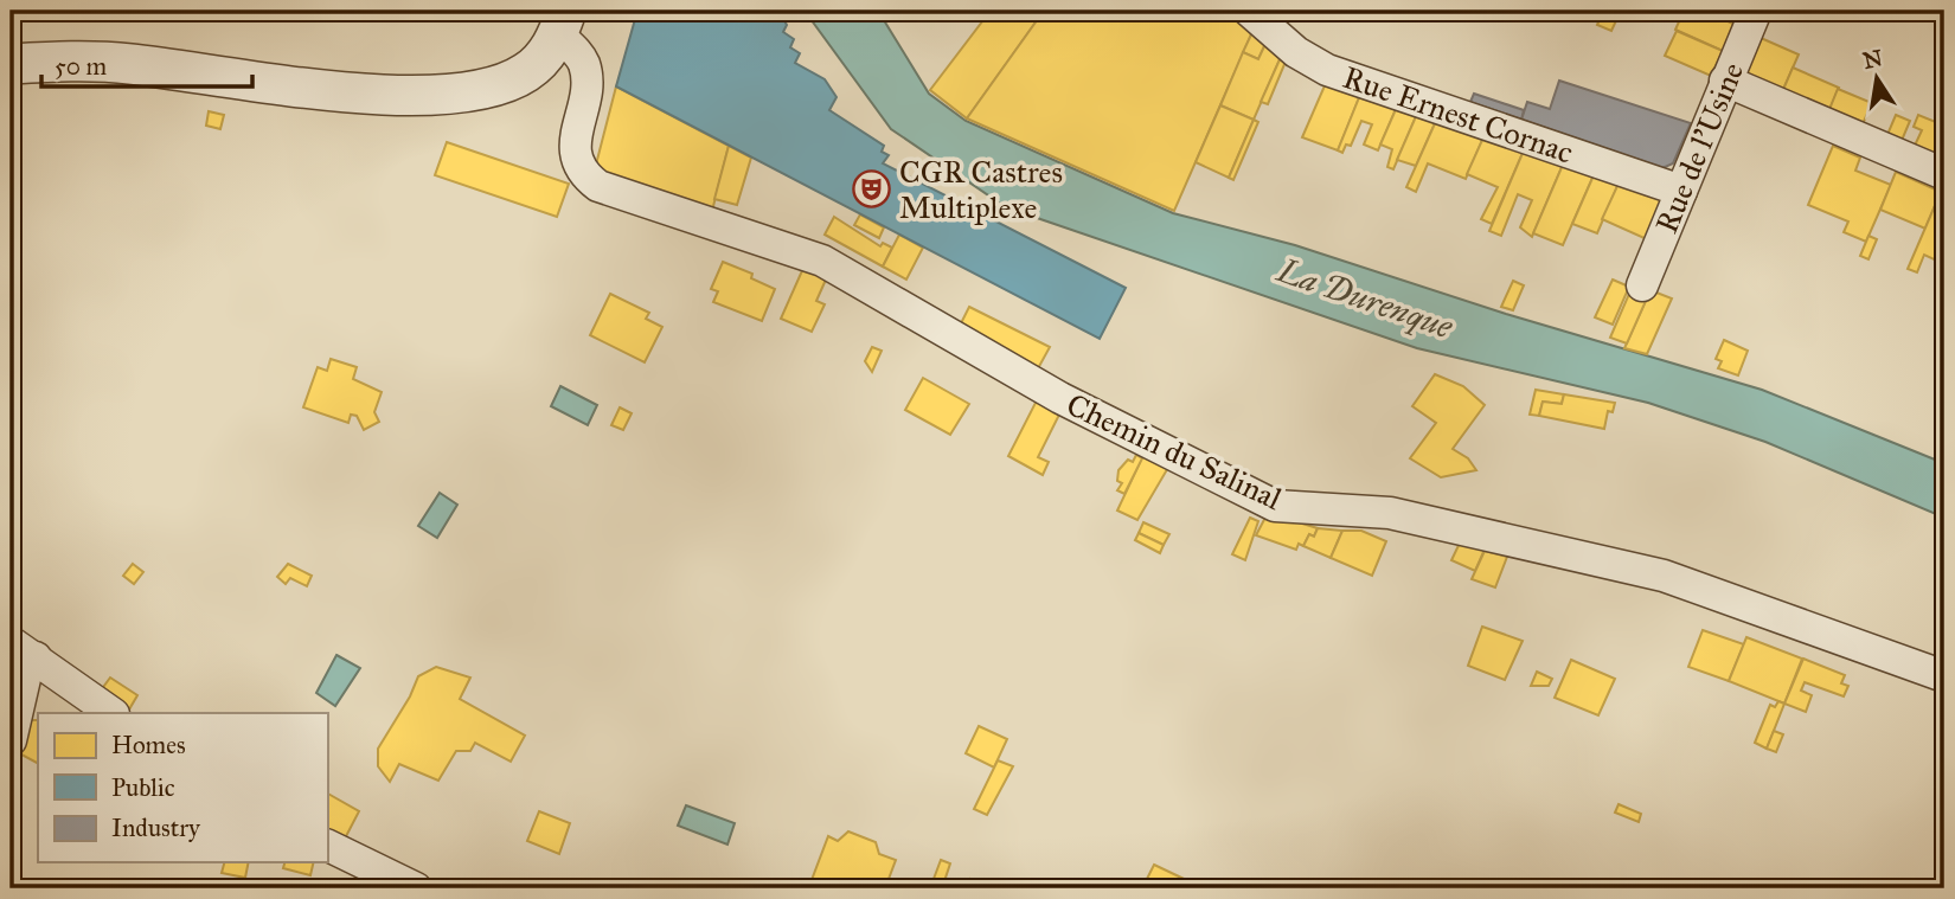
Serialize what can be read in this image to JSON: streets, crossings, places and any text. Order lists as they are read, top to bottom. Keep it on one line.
{"streets":{"street":["Rue Ernest Cornac","Rue de l'Usine","Chemin du Salinal"]},"crossings":[["Rue Ernest Cornac","Rue de l'Usine"]],"water":["La Durenque"],"places":{"theatre":["CGR Castres Multiplexe"]},"legend":["Homes","Public","Industry"],"scale_bar":"50 m","north":"top"}
